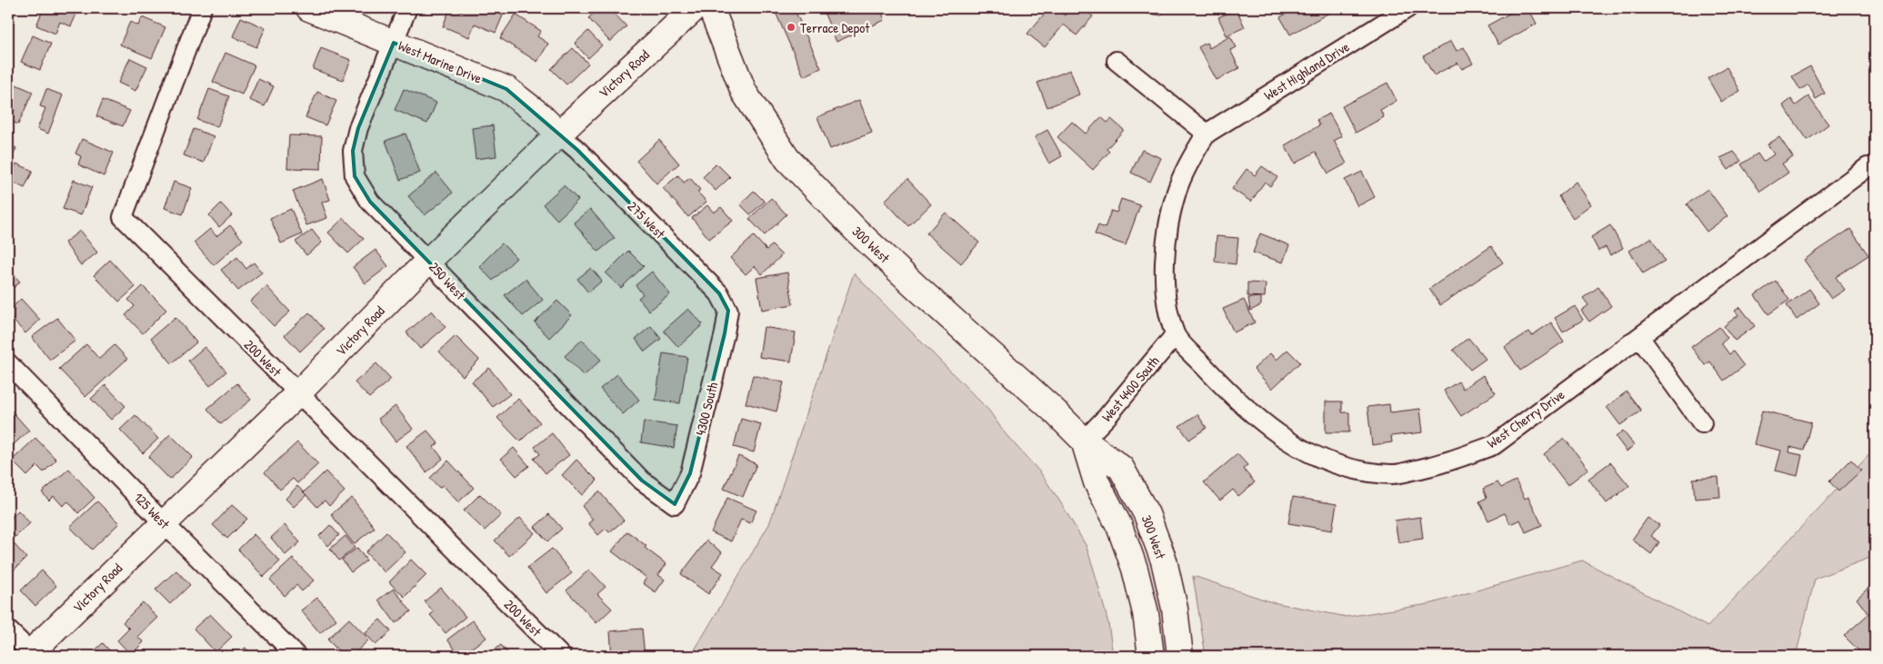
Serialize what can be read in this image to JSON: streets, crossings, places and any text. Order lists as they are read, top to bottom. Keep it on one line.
{"streets":{"street":["West Marine Drive","West Highland Drive","Victory Road","275 West","300 West","250 West","200 West","West 4400 South","4300 South","West Cherry Drive","125 West"]},"crossings":[["West Marine Drive","Victory Road"],["West Marine Drive","275 West"],["West Marine Drive","250 West"],["West Highland Drive","West 4400 South"],["West Highland Drive","West Cherry Drive"],["Victory Road","275 West"],["Victory Road","250 West"],["Victory Road","200 West"],["Victory Road","125 West"],["275 West","4300 South"],["300 West","West 4400 South"],["250 West","4300 South"],["West 4400 South","West Cherry Drive"]],"places":["Terrace Depot"]}
